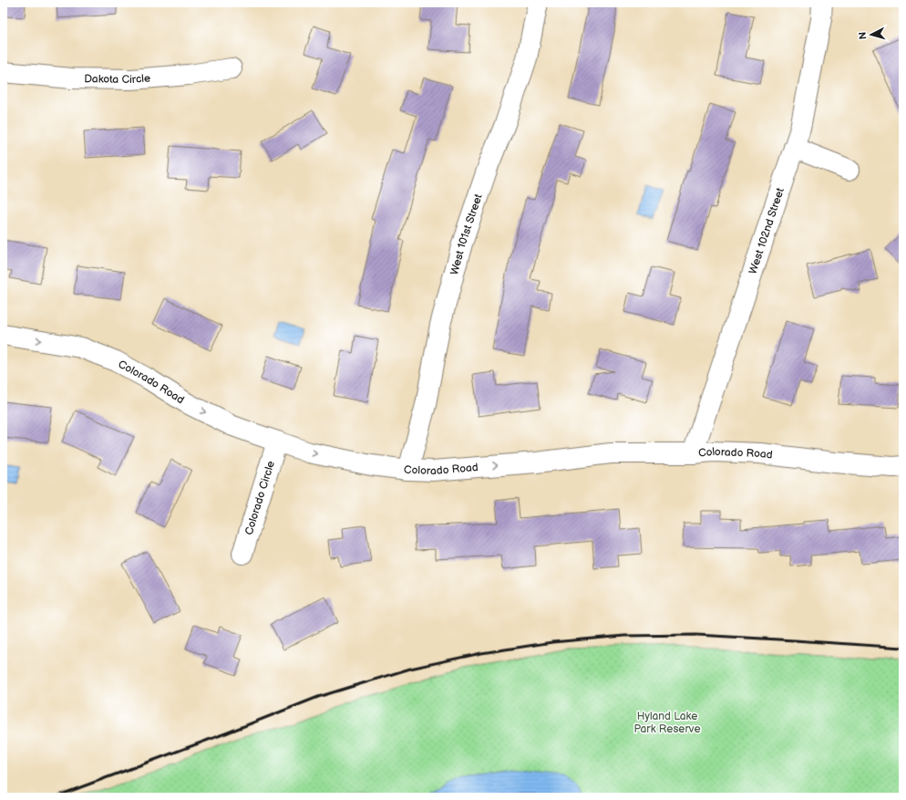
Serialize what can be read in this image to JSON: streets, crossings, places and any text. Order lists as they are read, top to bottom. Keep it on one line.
{"streets":{"street":["Dakota Circle","West 102nd Street","West 101st Street","Colorado Road","Colorado Circle"]},"crossings":[["West 102nd Street","Colorado Road"],["West 101st Street","Colorado Road"],["Colorado Road","Colorado Circle"]],"one_way":["Colorado Road"],"parks":["Hyland Lake Park Reserve"],"north":"left"}
